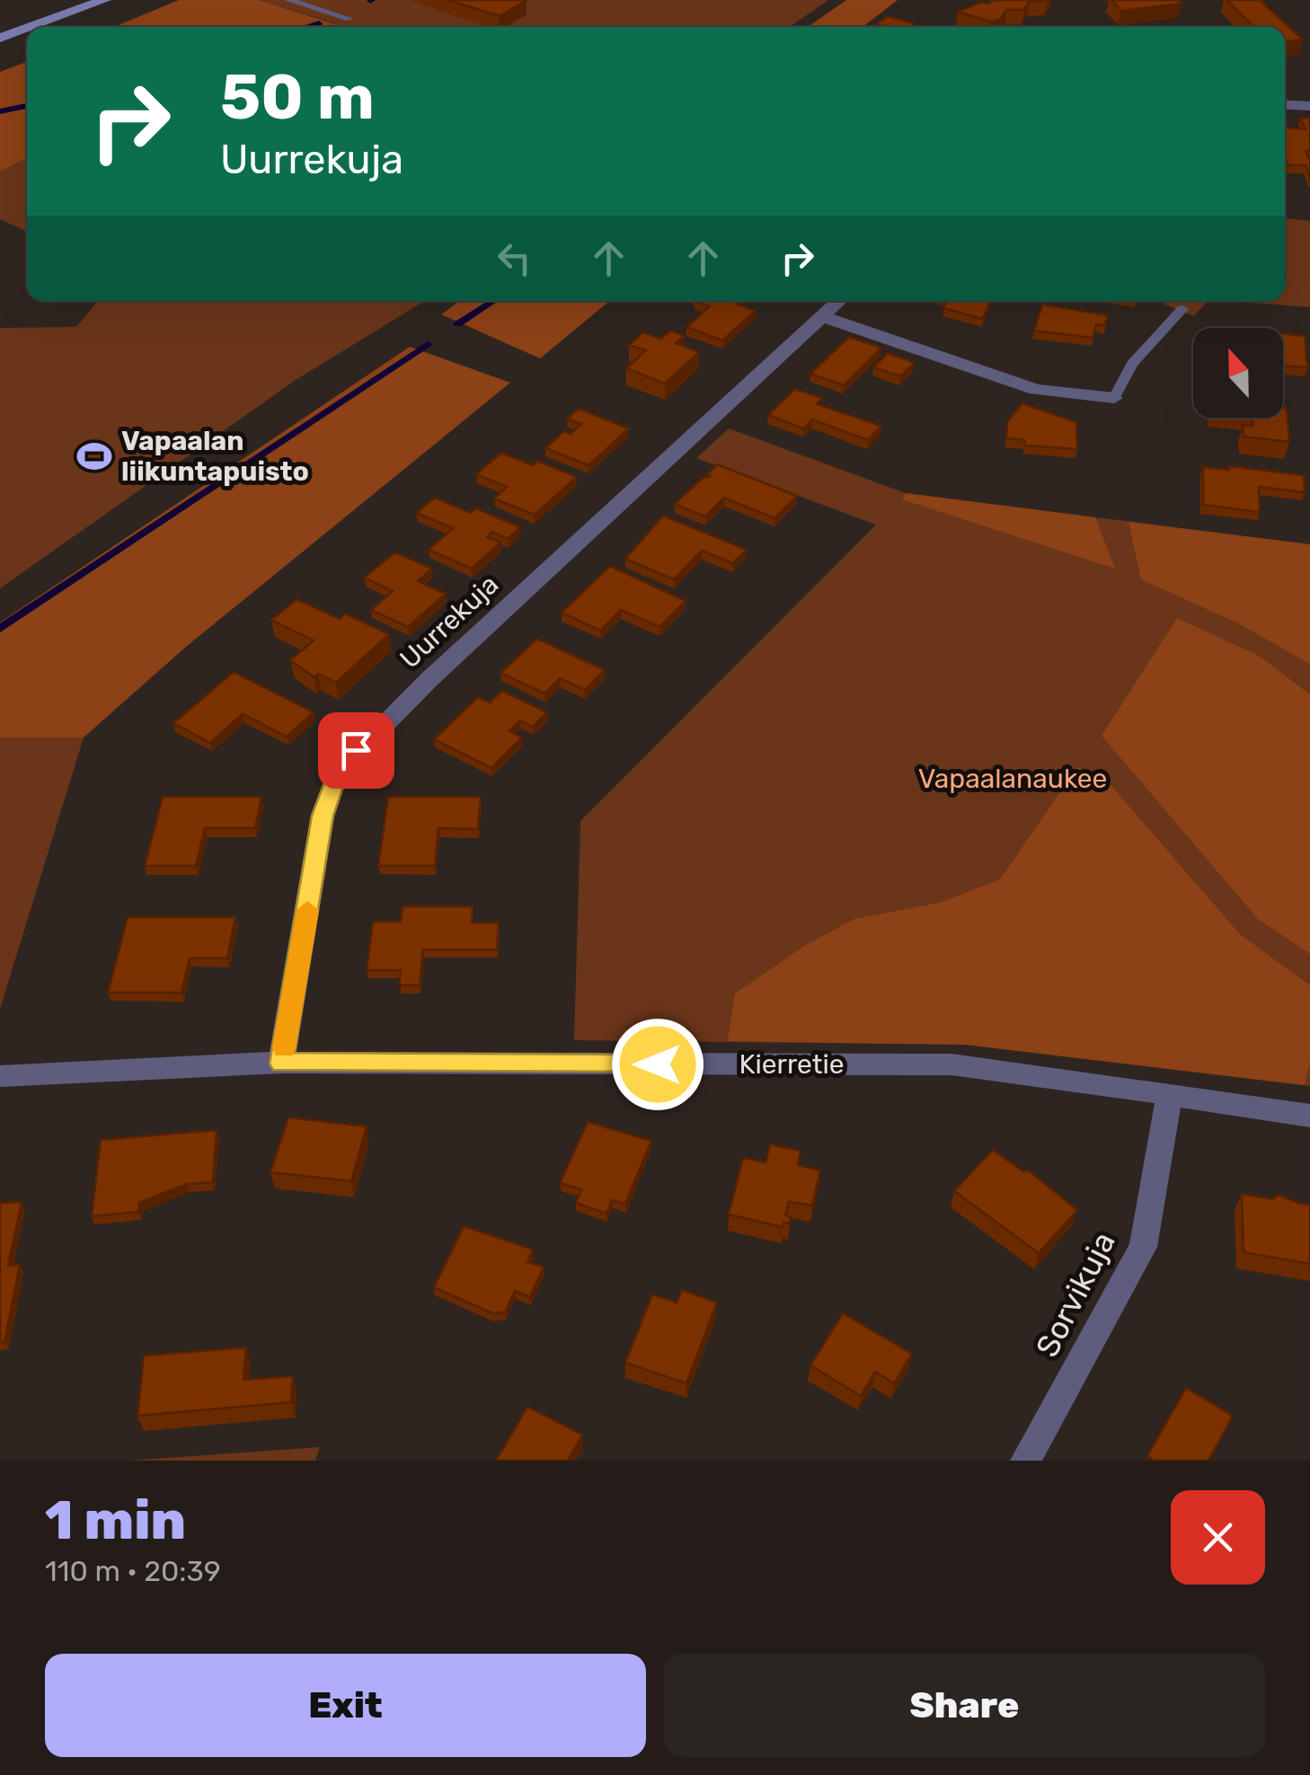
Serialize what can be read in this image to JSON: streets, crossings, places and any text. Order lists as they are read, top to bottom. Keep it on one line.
{"streets":{"street":["Uurrekuja","Kierretie","Sorvikuja"]},"crossings":[["Uurrekuja","Kierretie"],["Kierretie","Sorvikuja"]],"parks":["Vapaalanaukee"],"places":{"sports":["Vapaalan liikuntapuisto"]},"north":"top","page":{"turn":["50 m","Uurrekuja"],"heading":["1 min","110 m · 20:39"],"buttons":["Exit","Share"]}}
